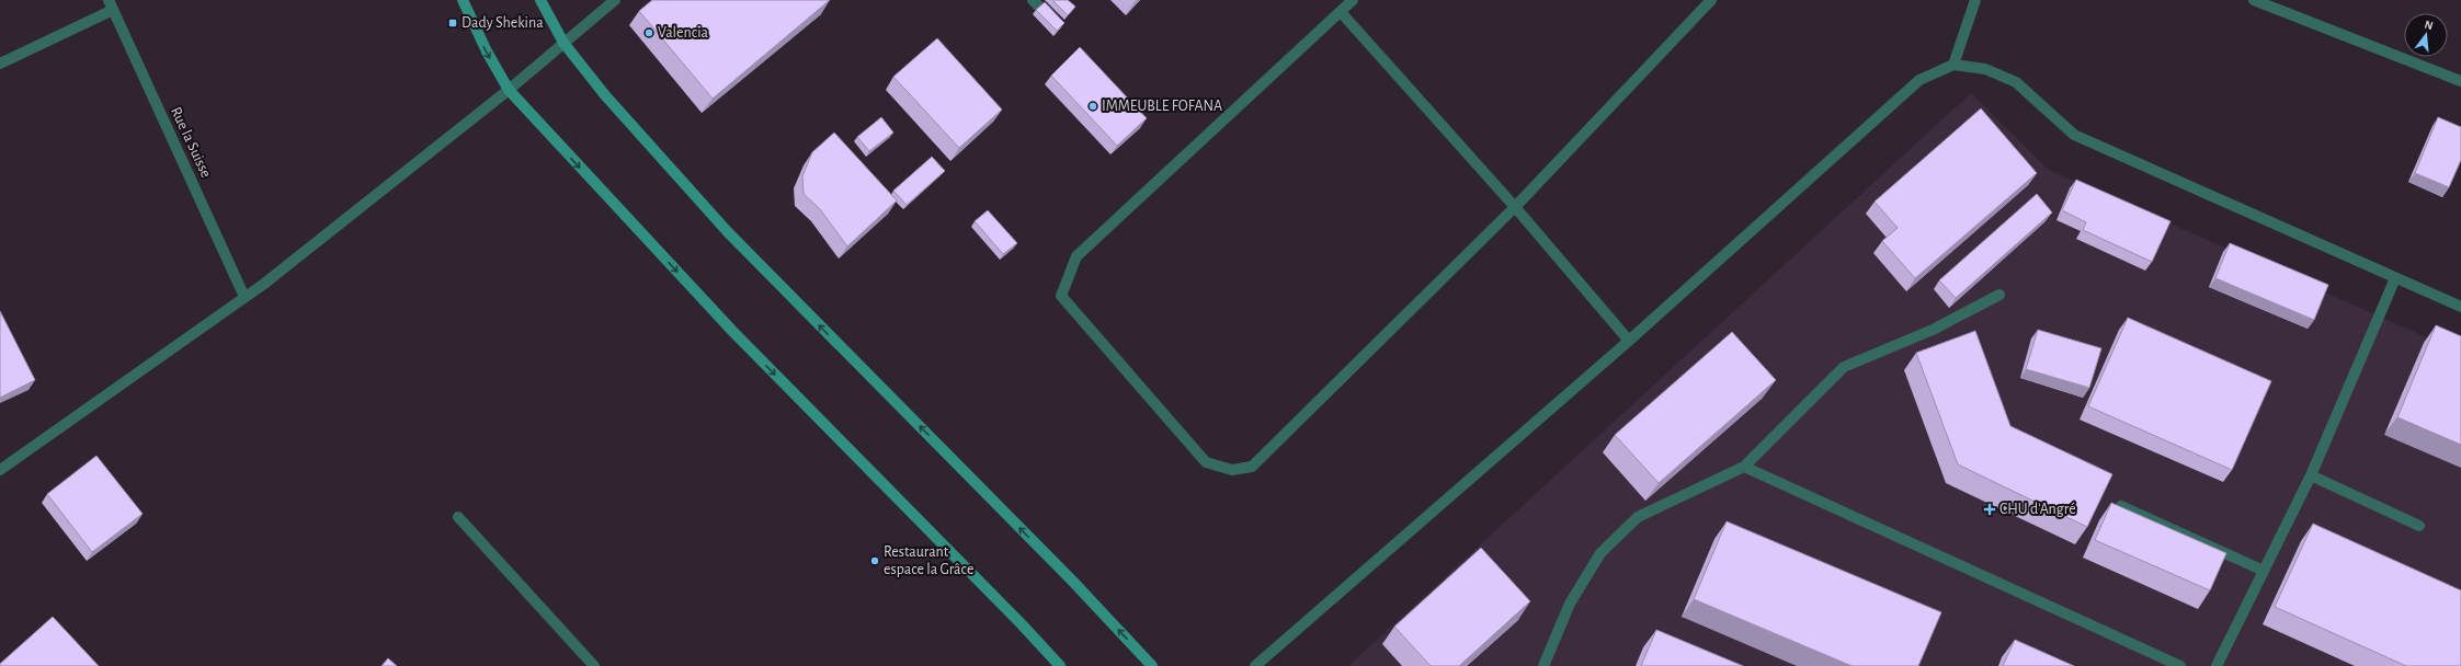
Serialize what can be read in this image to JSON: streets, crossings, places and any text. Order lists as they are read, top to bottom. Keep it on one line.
{"streets":{"street":["Rue la Suisse"]},"places":{"transit":["Dady Shekina"],"other":["Valencia","IMMEUBLE FOFANA","Restaurant espace la Grâce"],"health":["CHU d'Angré"]},"north":"top"}
